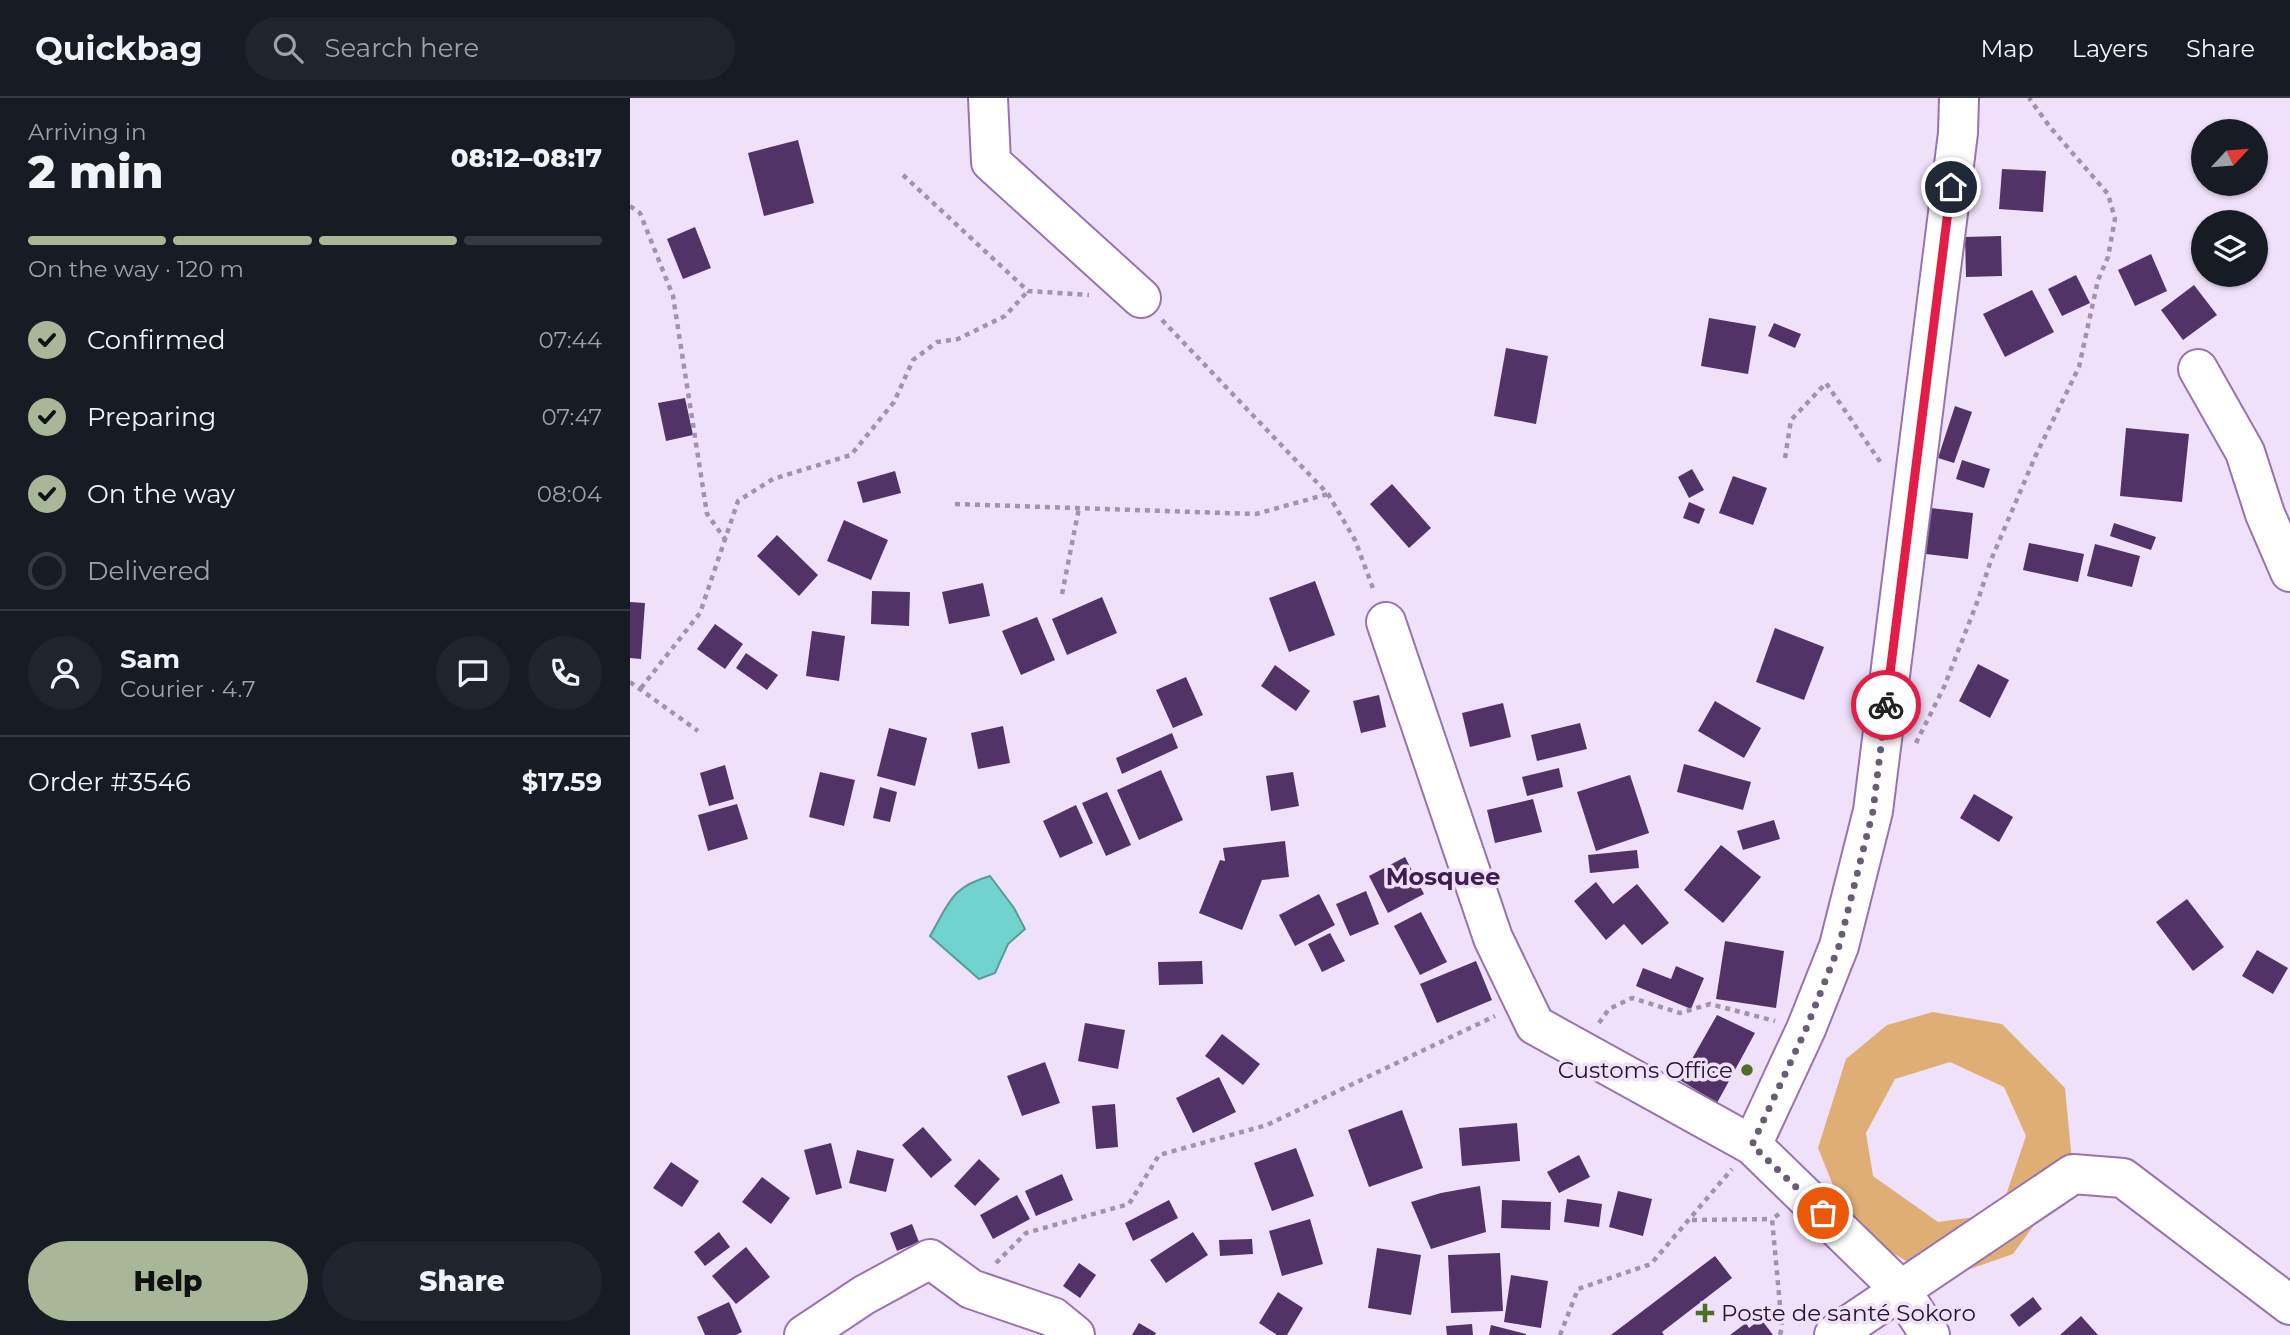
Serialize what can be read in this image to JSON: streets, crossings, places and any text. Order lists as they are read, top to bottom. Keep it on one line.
{"districts":["Mosquee"],"places":{"other":["Customs Office"],"health":["Poste de santé Sokoro"]},"north":"top right","page":{"header":"Quickbag","search":"Search here","nav":["Map","Layers","Share"],"heading":["2 min","Arriving in","08:12–08:17"],"panel":["Sam","Courier · 4.7","Order #3546","$17.59"],"bar":"On the way · 120 m","list":[["Confirmed","07:44"],["Preparing","07:47"],["On the way","08:04"],"Delivered"],"buttons":["Help","Share"]}}
